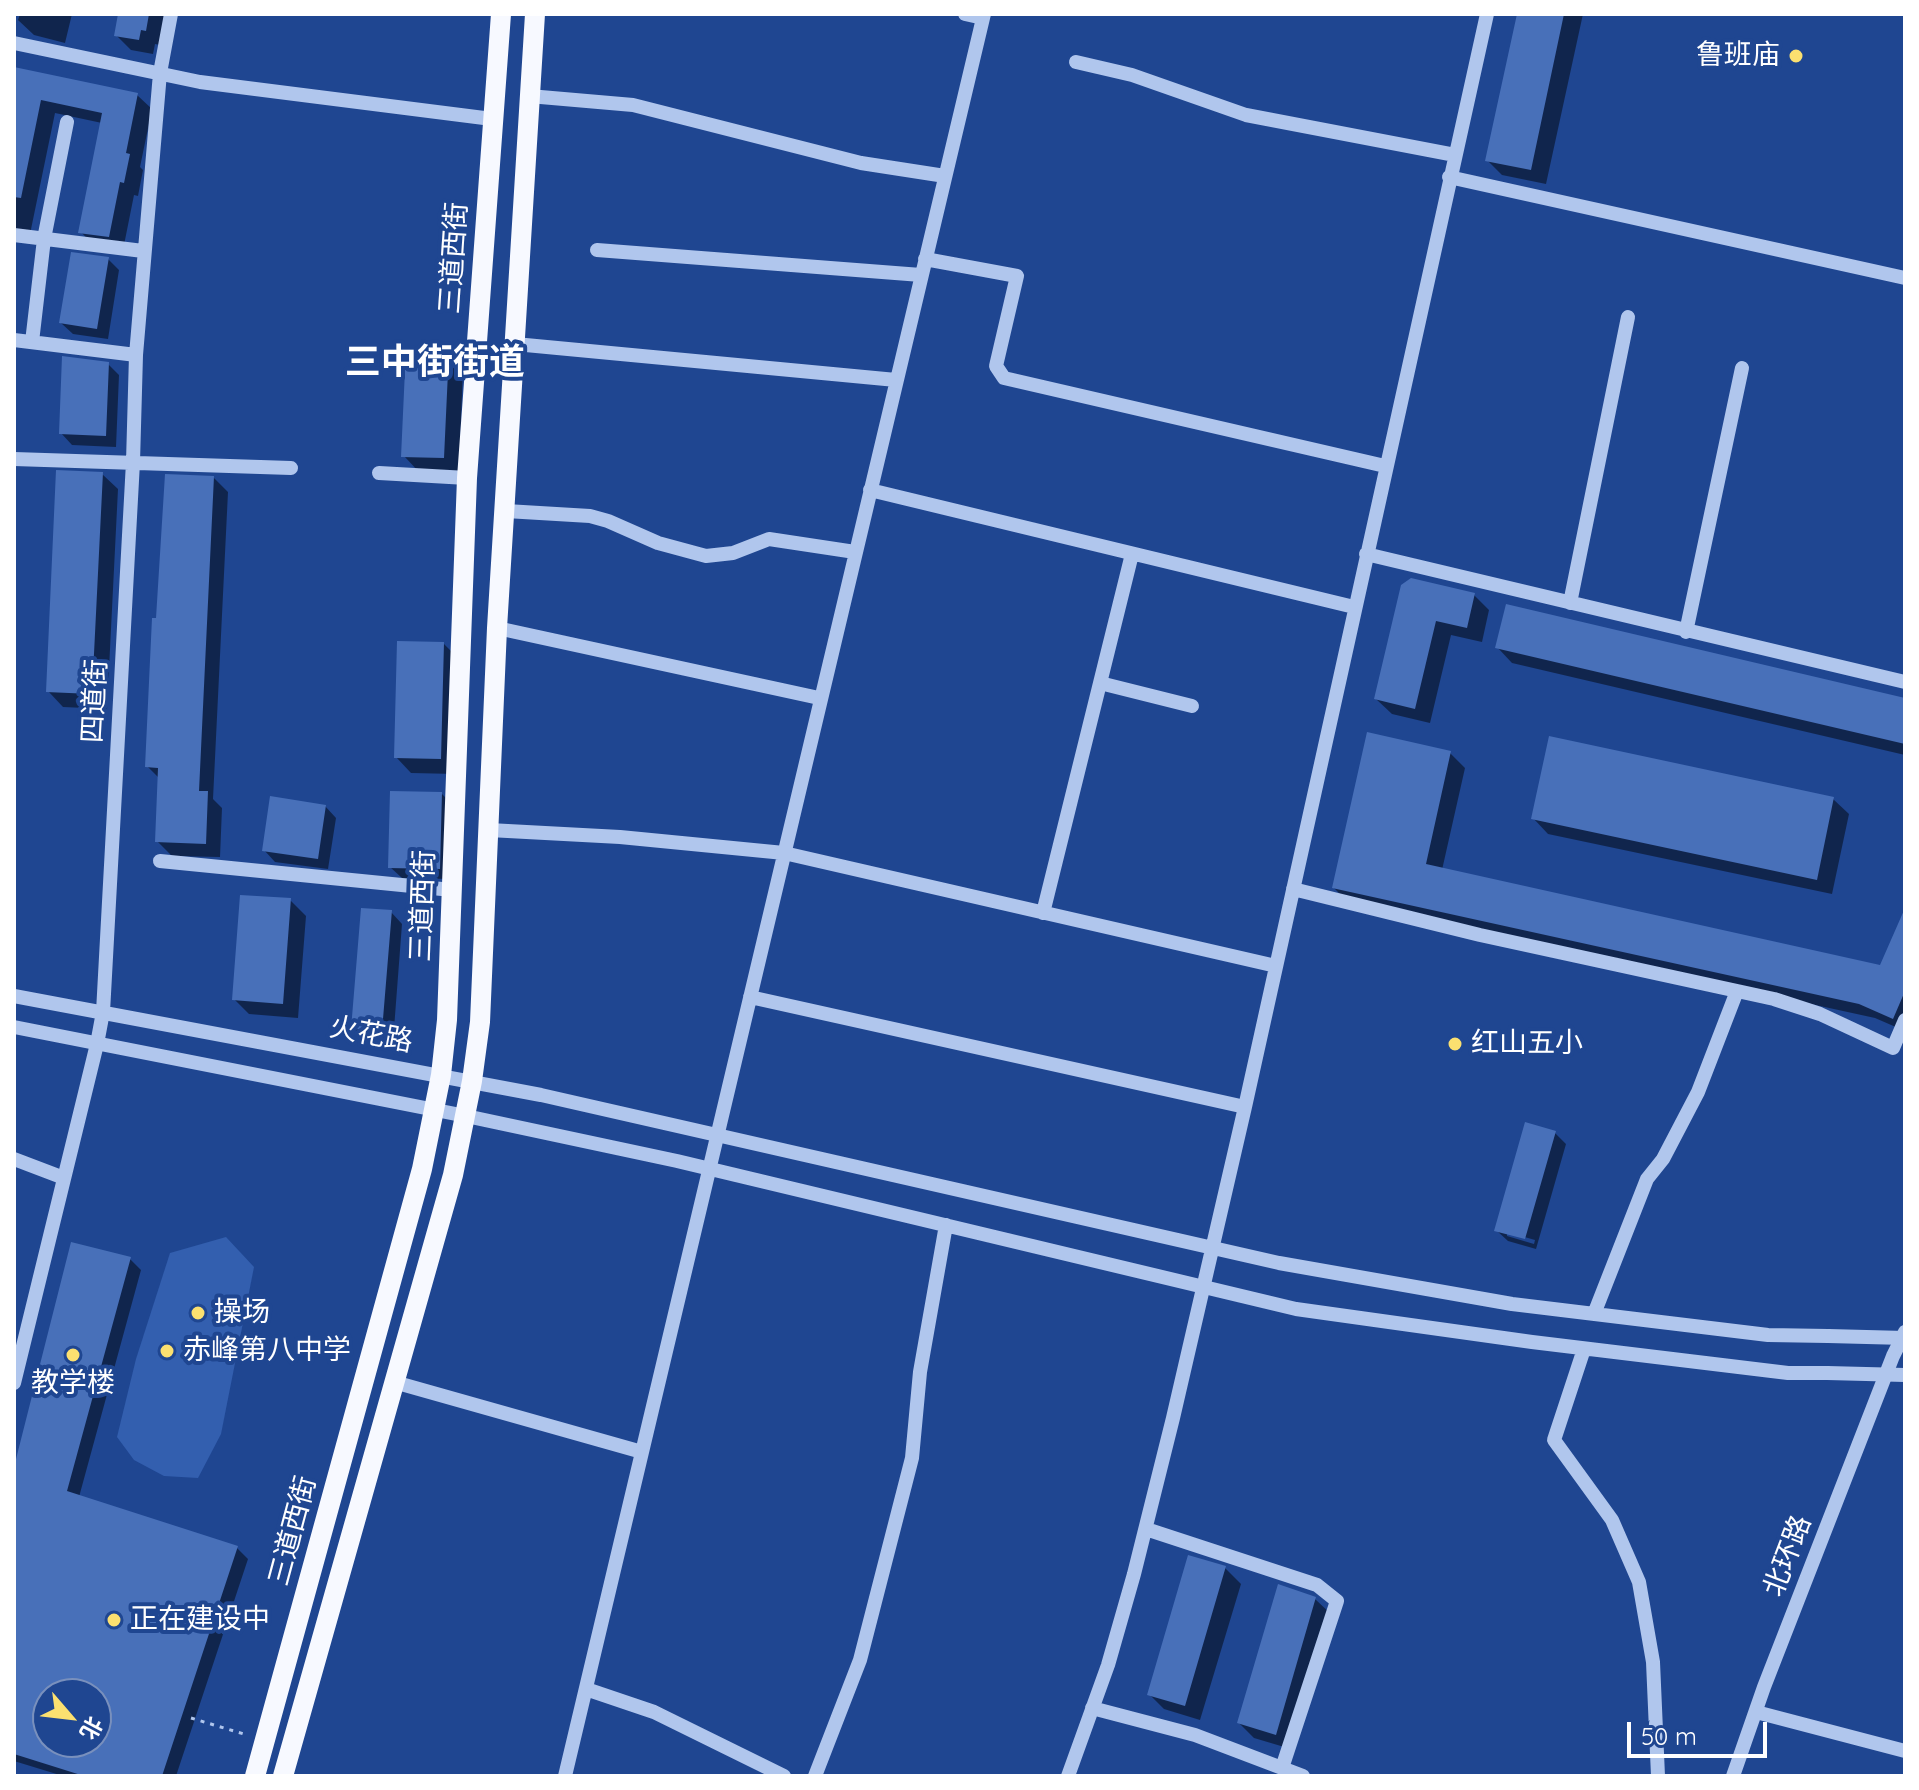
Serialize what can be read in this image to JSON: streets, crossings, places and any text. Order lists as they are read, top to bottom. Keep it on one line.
{"streets":{"main road":["三道西街"],"street":["四道街","火花路","北环路"]},"crossings":[["三道西街","火花路"],["四道街","火花路"]],"districts":["三中街街道"],"places":["鲁班庙","红山五小","操场","赤峰第八中学","教学楼","正在建设中"],"scale_bar":"50 m","north":"bottom right"}
